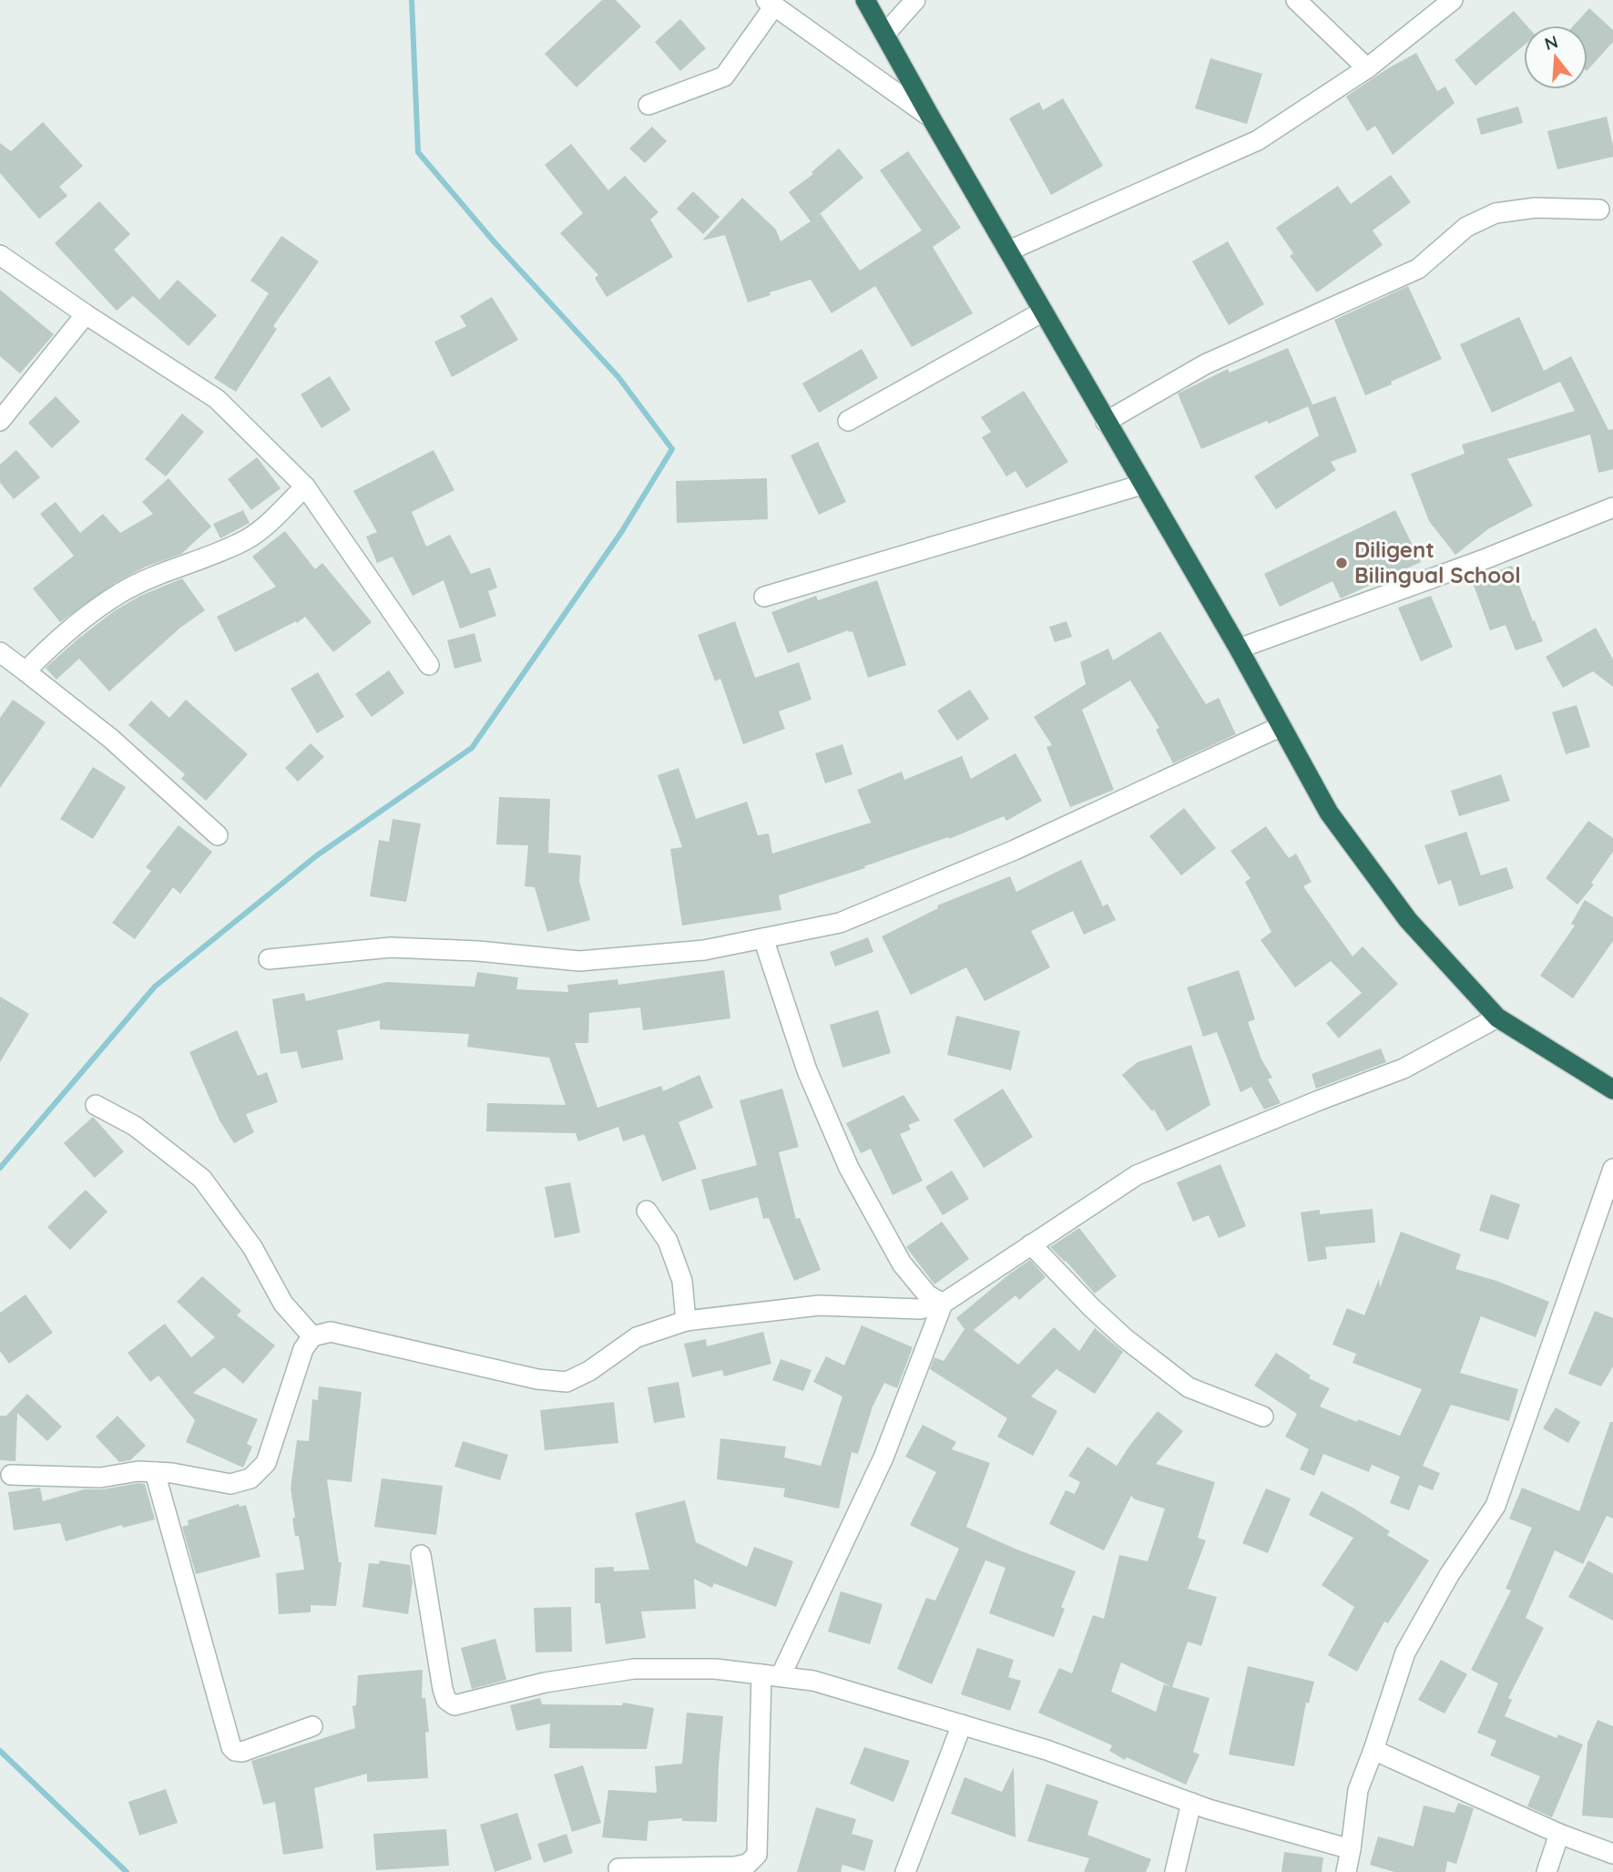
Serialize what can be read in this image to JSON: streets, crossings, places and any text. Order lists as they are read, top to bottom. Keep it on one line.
{"places":["Diligent Bilingual School"],"north":"top"}
